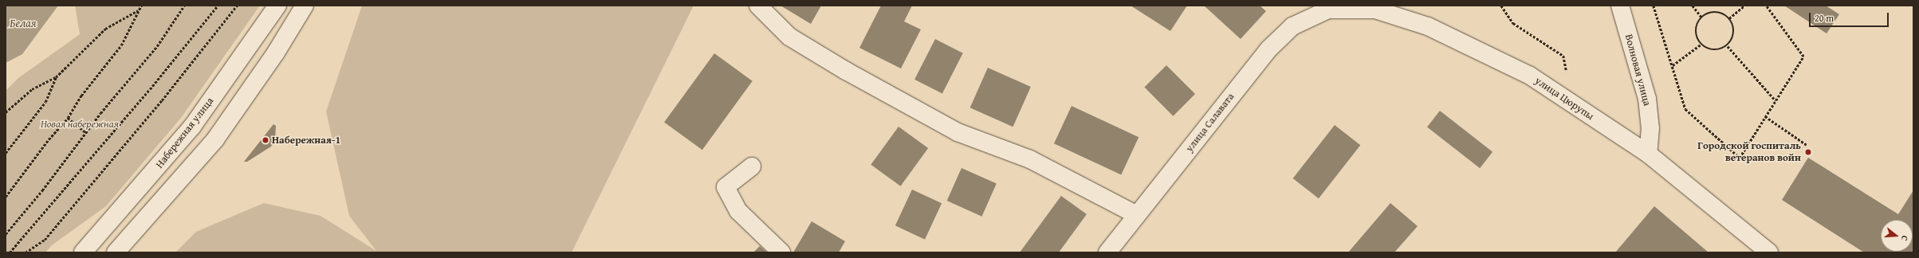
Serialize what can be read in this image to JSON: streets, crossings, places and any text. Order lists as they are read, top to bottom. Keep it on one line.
{"streets":{"street":["Волновая улица","улица Цюрупы","улица Салавата","Набережная улица"]},"crossings":[["Волновая улица","улица Цюрупы"],["улица Цюрупы","улица Салавата"]],"water":["Белая"],"parks":["Новая набережная"],"places":["Набережная-1","Городской госпиталь ветеранов войн"],"scale_bar":"20 m","north":"right"}
